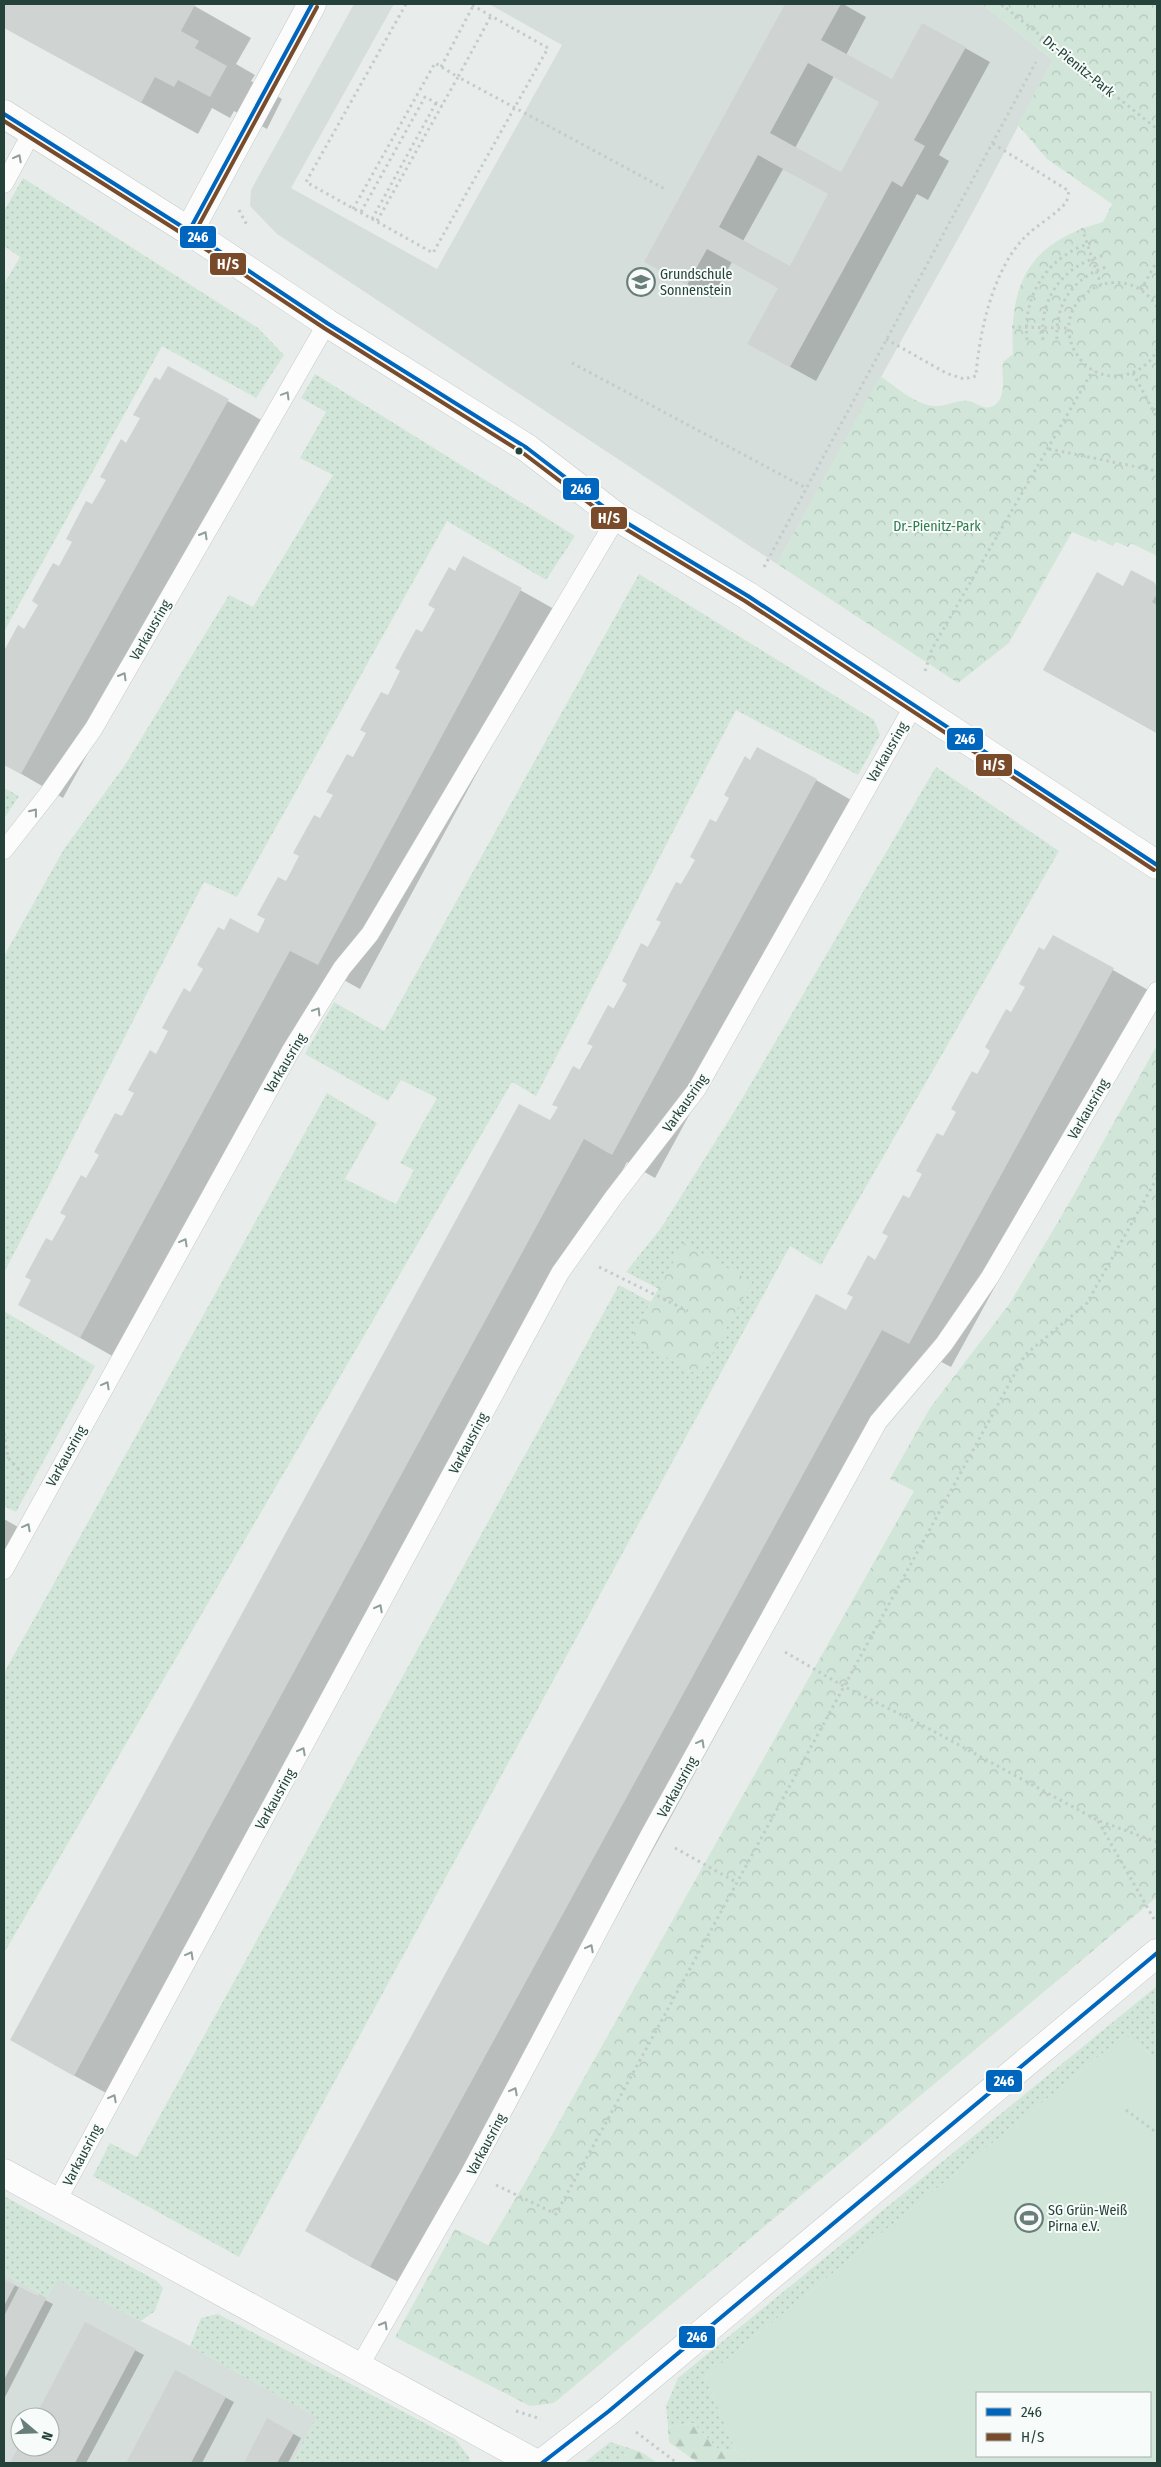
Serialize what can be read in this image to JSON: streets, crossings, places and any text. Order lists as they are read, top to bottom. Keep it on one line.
{"streets":{"street":["Varkausring"],"path":["Dr.-Pienitz-Park"]},"one_way":["Varkausring"],"parks":["Dr.-Pienitz-Park"],"places":{"school or university":["Grundschule Sonnenstein"],"sports":["SG Grün-Weiß Pirna e.V."]},"lines":["transit line 246","transit line H/S"],"legend":["246","H/S"],"north":"right"}
